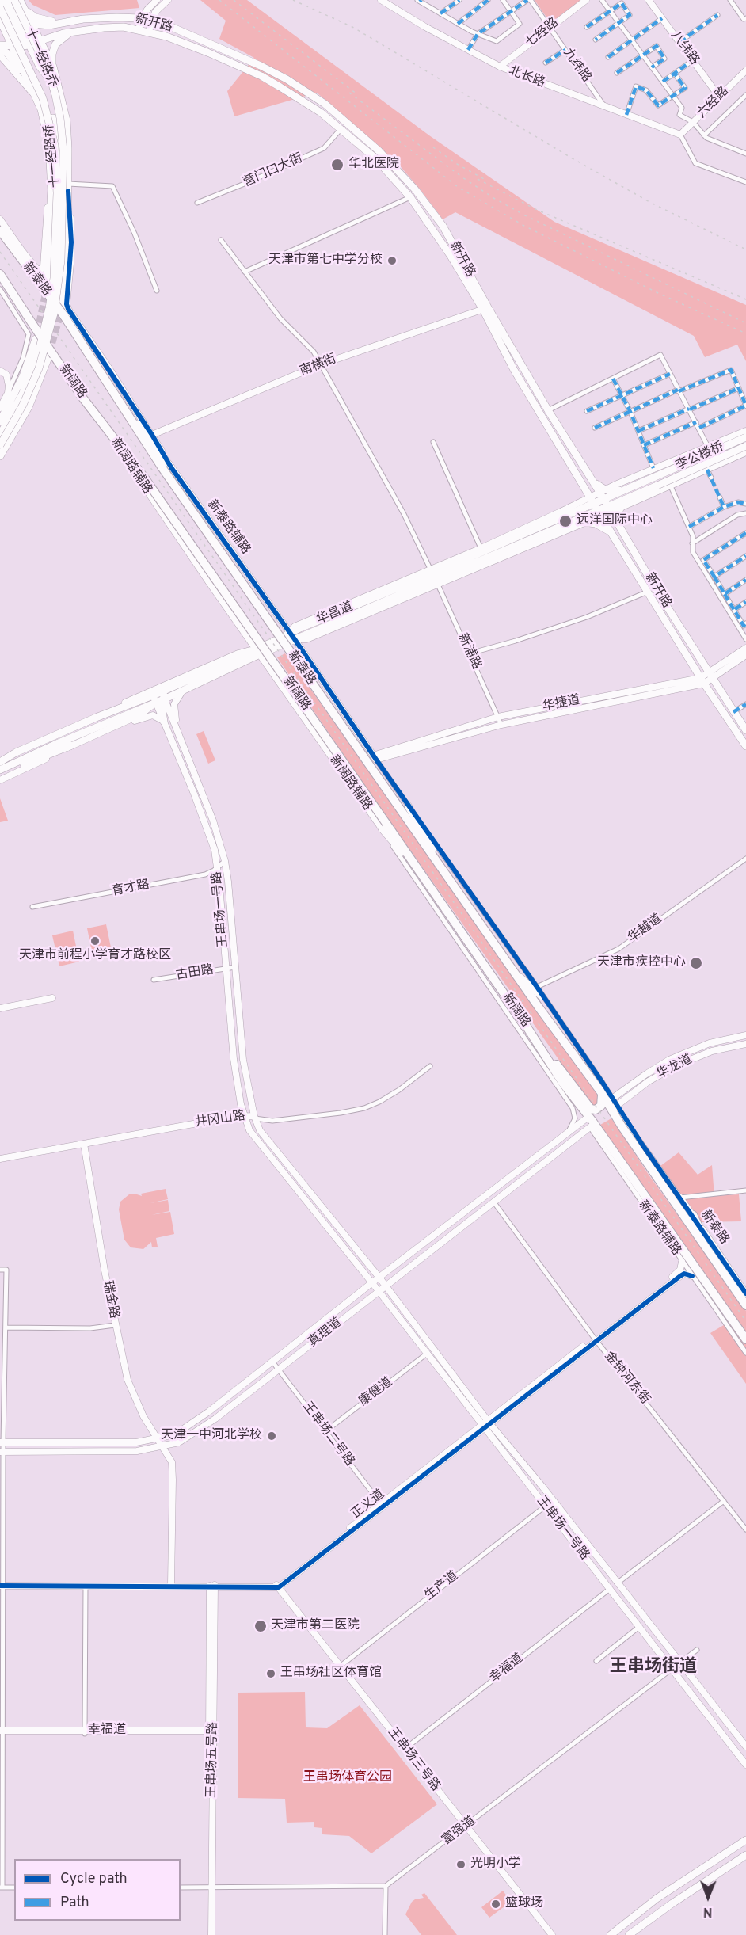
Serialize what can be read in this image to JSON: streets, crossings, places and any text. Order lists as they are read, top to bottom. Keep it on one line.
{"streets":{"highway":["新泰路","新阔路"],"main road":["新开路","十一经路乔","十一经路桥","李公楼桥","华昌道"],"street":["七经路","八纬路","九纬路","北长路","六经路","营门口大街","南横街","新阔路辅路","新泰路辅路","新浦路","华捷道","育才路","王串场一号路","华越道","古田路","华龙道","井冈山路","瑞金路","真理道","金钟河东街","康健道","王串场二号路","正义道","生产道","幸福道","王串场五号路","王串场三号路","富强道"]},"crossings":[["新开路","营门口大街"],["新开路","南横街"],["新开路","华昌道"],["新开路","华捷道"],["七经路","九纬路"],["七经路","北长路"],["八纬路","六经路"],["十一经路乔","十一经路桥"],["九纬路","北长路"],["北长路","六经路"],["新泰路","新泰路辅路"],["新泰路","华龙道"],["南横街","新泰路辅路"],["南横街","新浦路"],["新阔路","新阔路辅路"],["新阔路","真理道"],["李公楼桥","华昌道"],["新阔路辅路","华昌道"],["新阔路辅路","真理道"],["新泰路辅路","华昌道"],["新泰路辅路","华捷道"],["新泰路辅路","真理道"],["新泰路辅路","正义道"],["华昌道","新浦路"],["华昌道","王串场一号路"],["新浦路","华捷道"],["育才路","王串场一号路"],["王串场一号路","古田路"],["王串场一号路","井冈山路"],["王串场一号路","真理道"],["王串场一号路","康健道"],["王串场一号路","正义道"],["王串场一号路","生产道"],["王串场一号路","幸福道"],["王串场一号路","富强道"],["井冈山路","瑞金路"],["瑞金路","真理道"],["真理道","金钟河东街"],["真理道","王串场二号路"],["金钟河东街","正义道"],["康健道","王串场二号路"],["王串场二号路","正义道"],["正义道","王串场三号路"],["生产道","王串场三号路"],["幸福道","王串场五号路"],["幸福道","王串场三号路"],["王串场三号路","富强道"]],"districts":["王串场街道"],"parks":["王串场体育公园"],"places":["华北医院","天津市第七中学分校","远洋国际中心","天津市前程小学育才路校区","天津市疾控中心","天津一中河北学校","天津市第二医院","王串场社区体育馆","光明小学","篮球场"],"legend":["Cycle path","Path"],"north":"bottom"}
